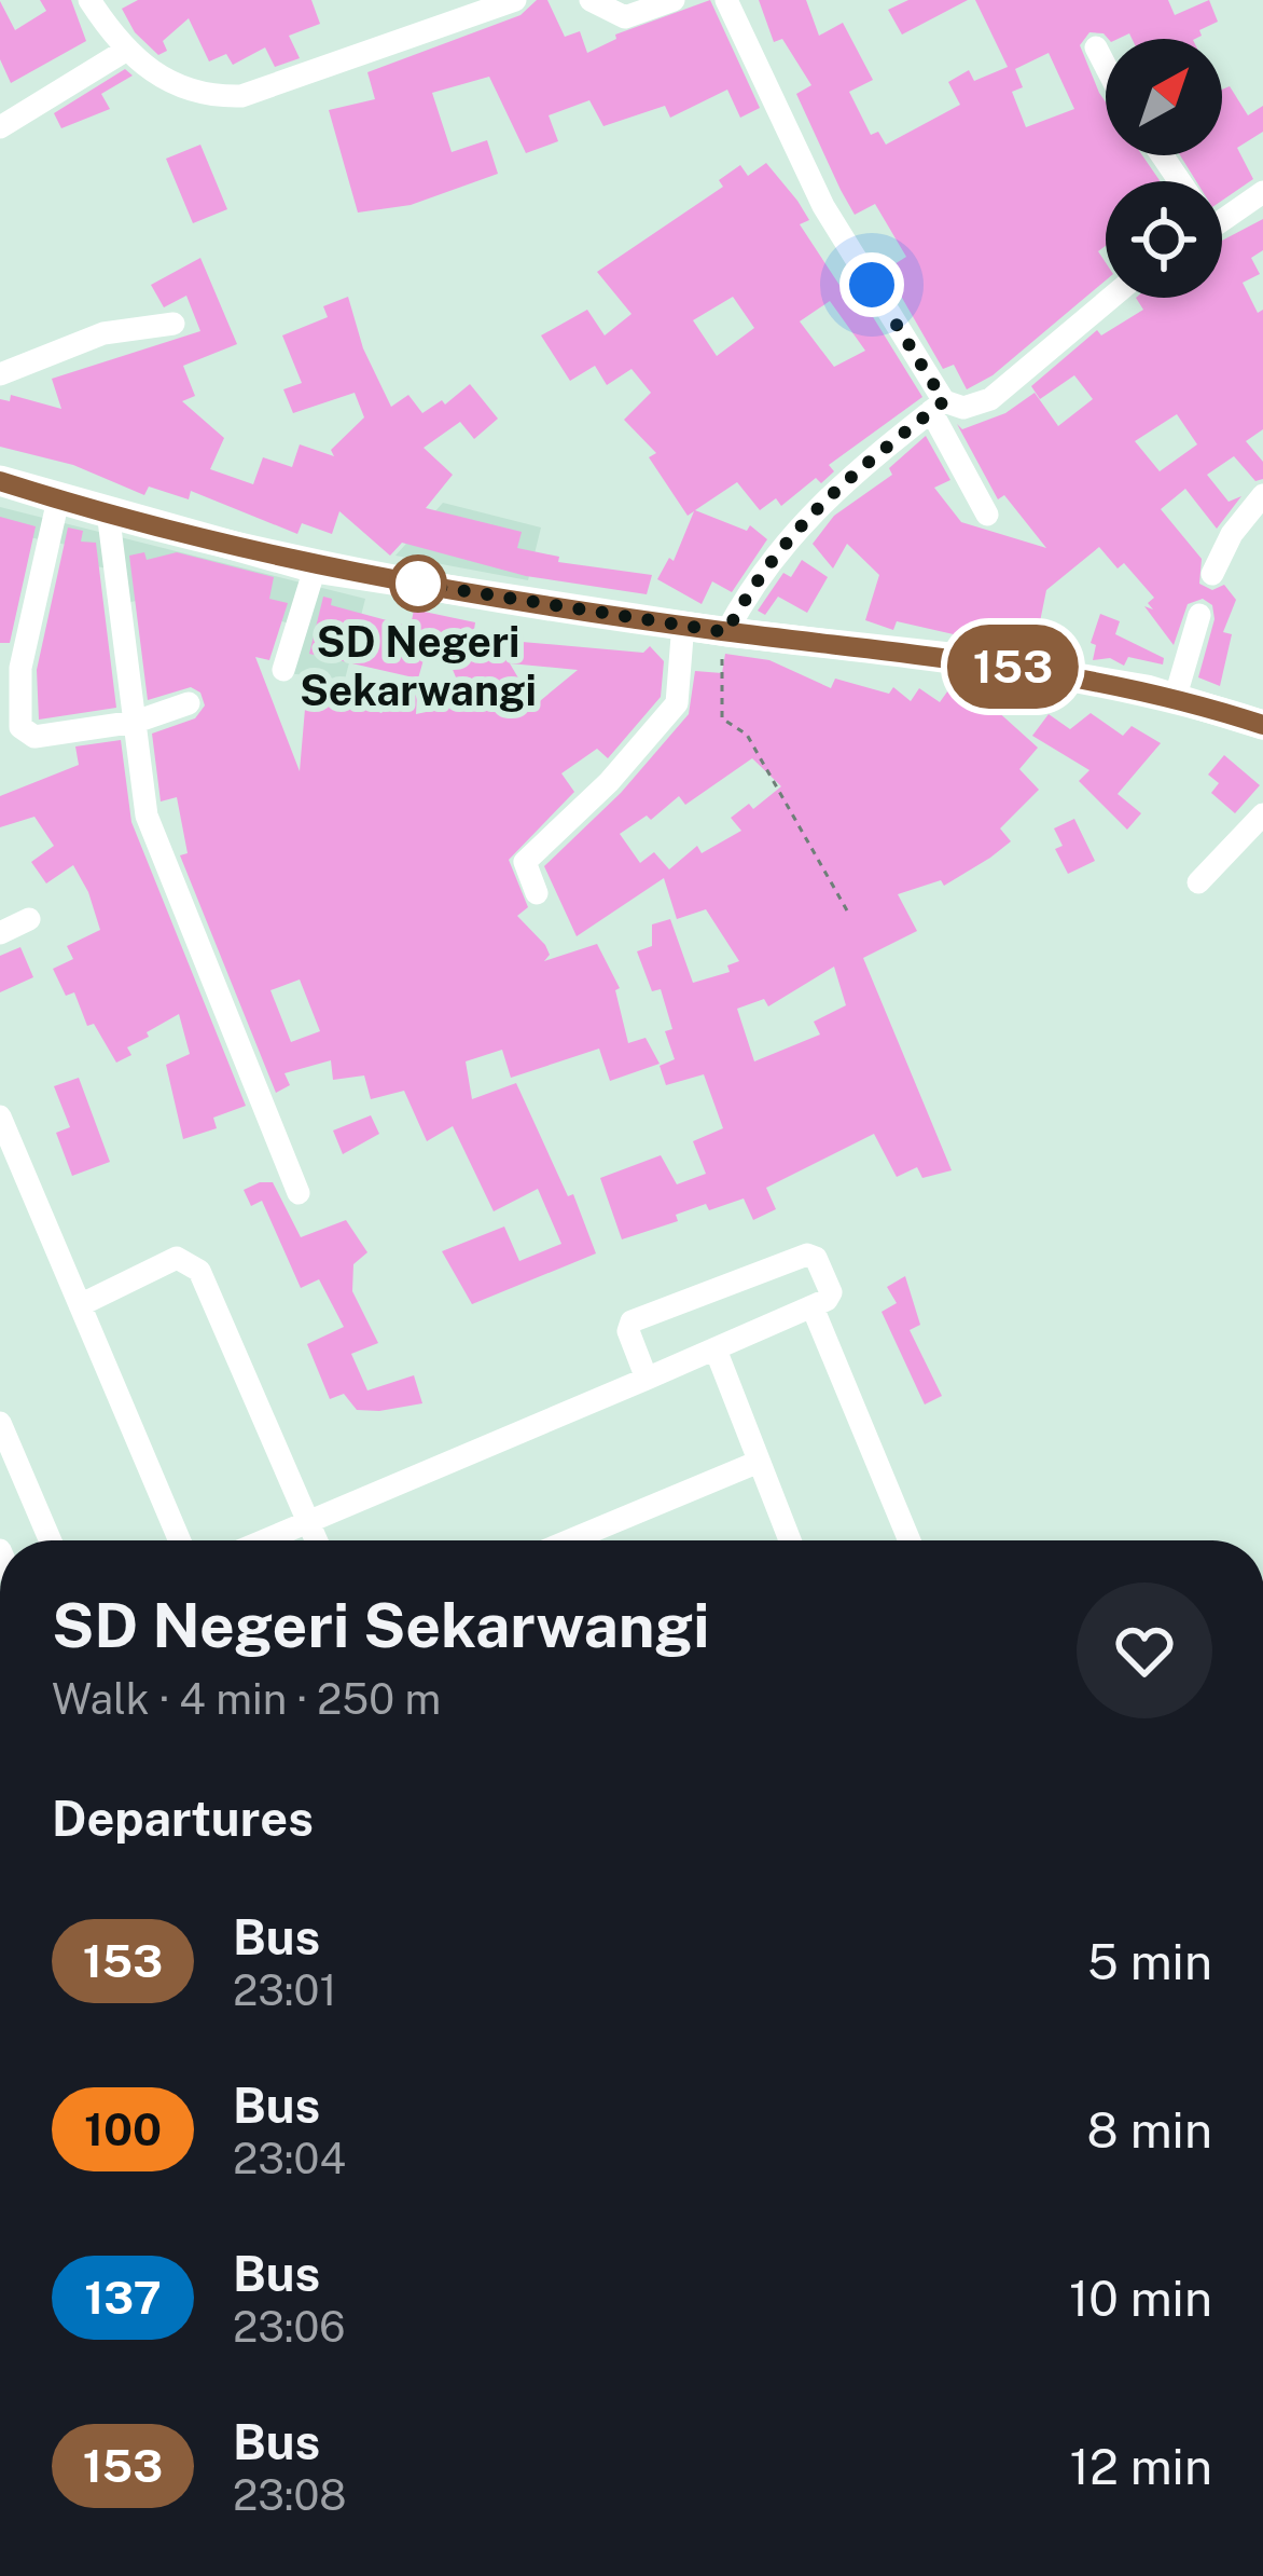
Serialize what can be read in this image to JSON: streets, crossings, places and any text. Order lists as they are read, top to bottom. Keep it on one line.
{"places":["SD Negeri Sekarwangi"],"lines":["bus line 153"],"north":"top right","page":{"on_map":"153","heading":[["SD Negeri Sekarwangi","Walk · 4 min · 250 m"],"Departures"],"list":[{"mark":"153","name":"Bus","note":"23:01","value":"5 min"},{"mark":"100","name":"Bus","note":"23:04","value":"8 min"},{"mark":"137","name":"Bus","note":"23:06","value":"10 min"},{"mark":"153","name":"Bus","note":"23:08","value":"12 min"}]}}
